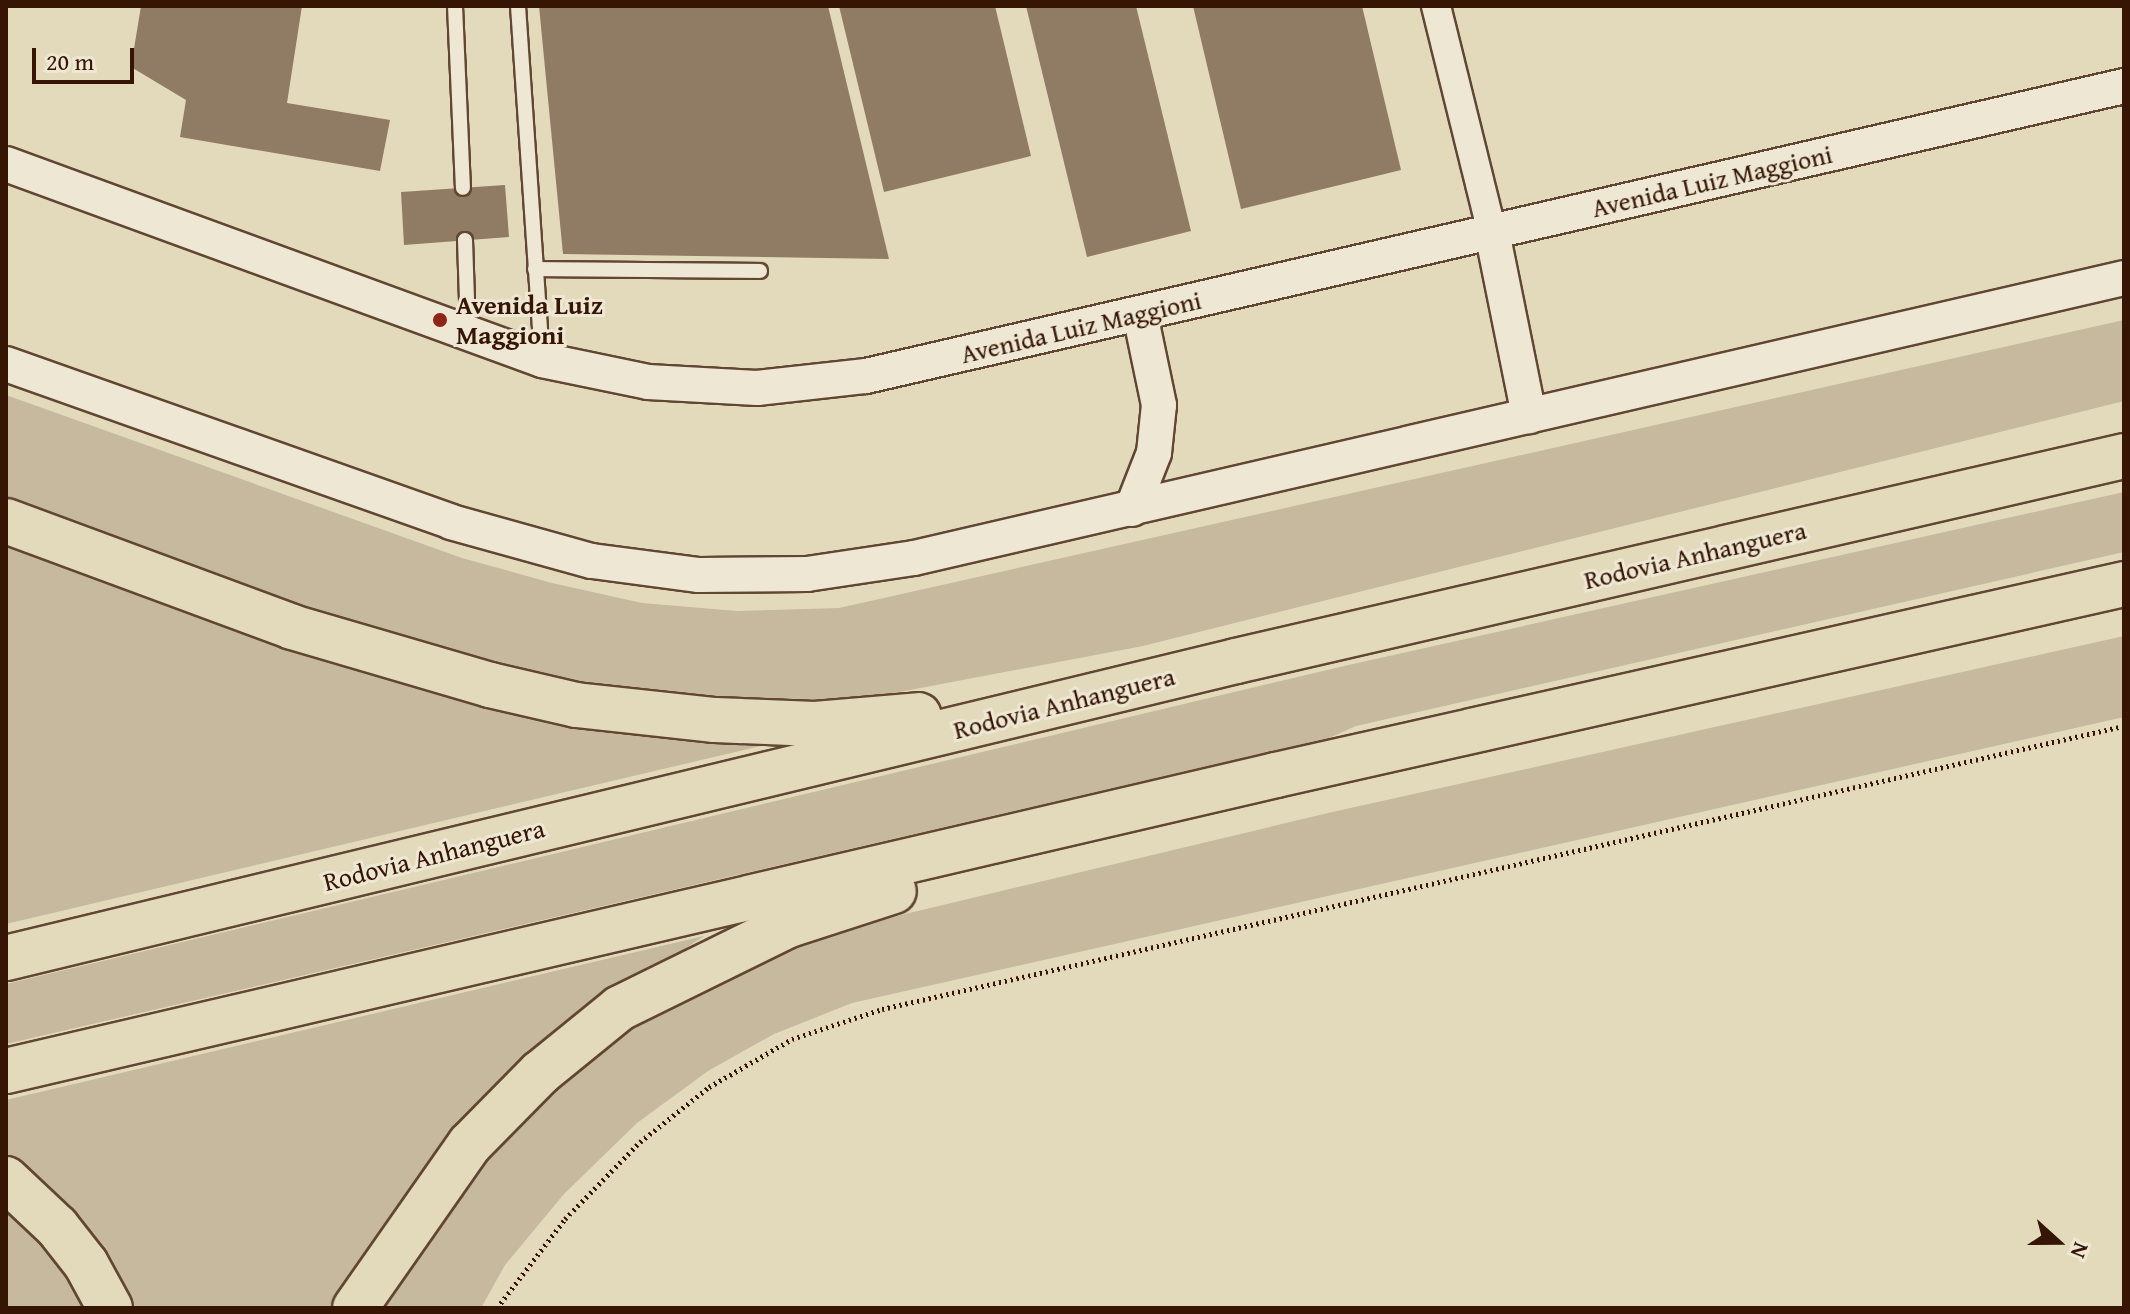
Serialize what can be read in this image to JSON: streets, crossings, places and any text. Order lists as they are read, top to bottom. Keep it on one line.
{"streets":{"highway":["Rodovia Anhanguera"],"street":["Avenida Luiz Maggioni"]},"places":["Avenida Luiz Maggioni"],"scale_bar":"20 m","north":"right"}
